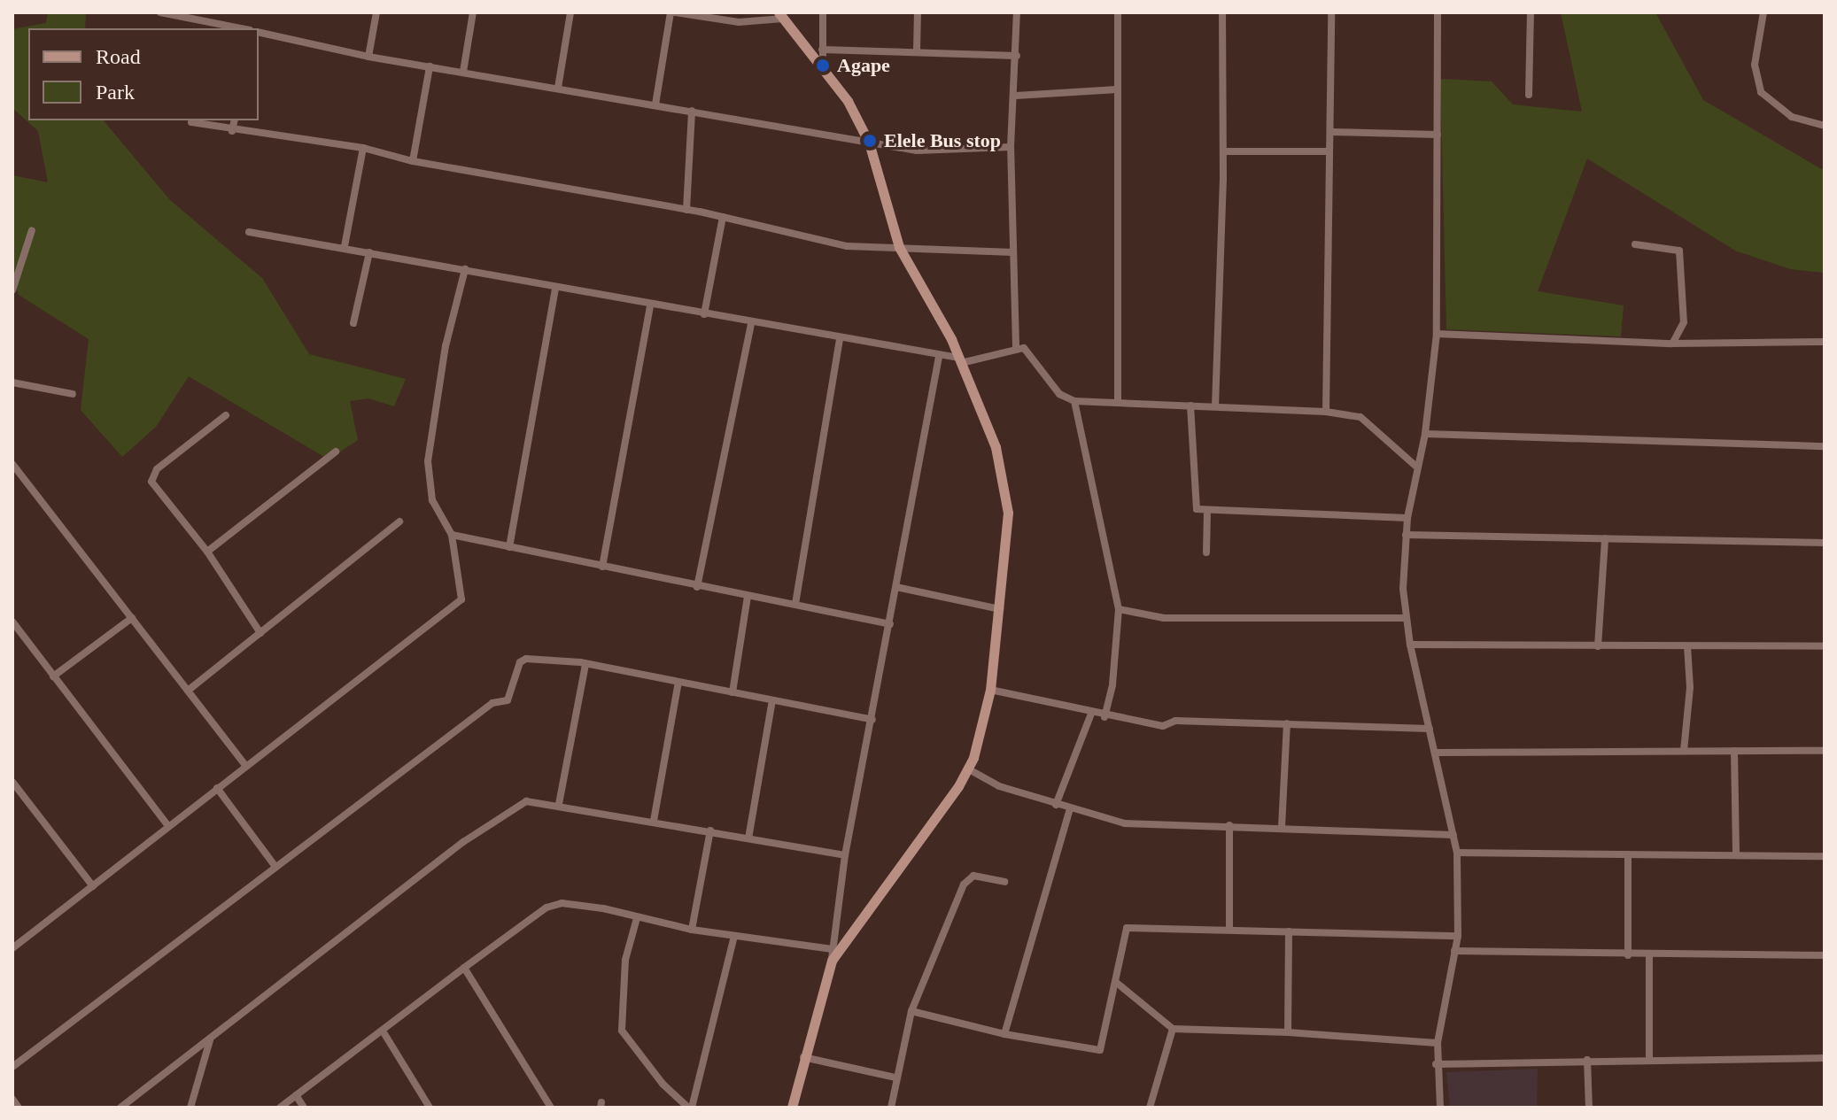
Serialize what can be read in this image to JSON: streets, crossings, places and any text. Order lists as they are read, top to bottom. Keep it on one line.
{"places":["Agape","Elele Bus stop"],"legend":["Road","Park"]}
